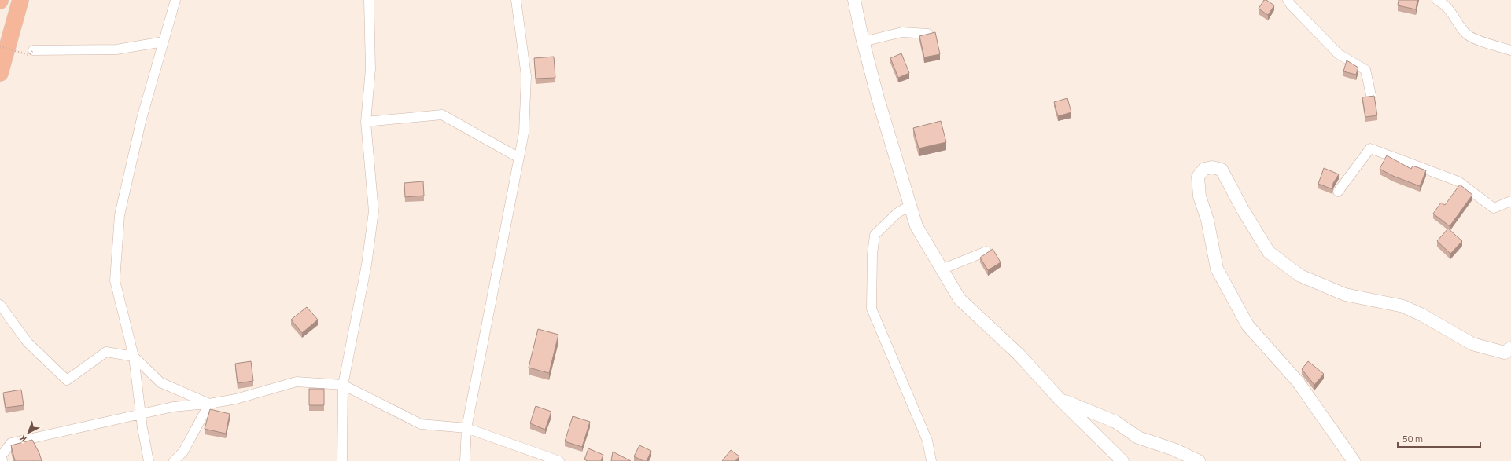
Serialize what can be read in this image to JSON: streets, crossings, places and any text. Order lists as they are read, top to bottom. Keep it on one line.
{"scale_bar":"50 m","north":"bottom left"}
